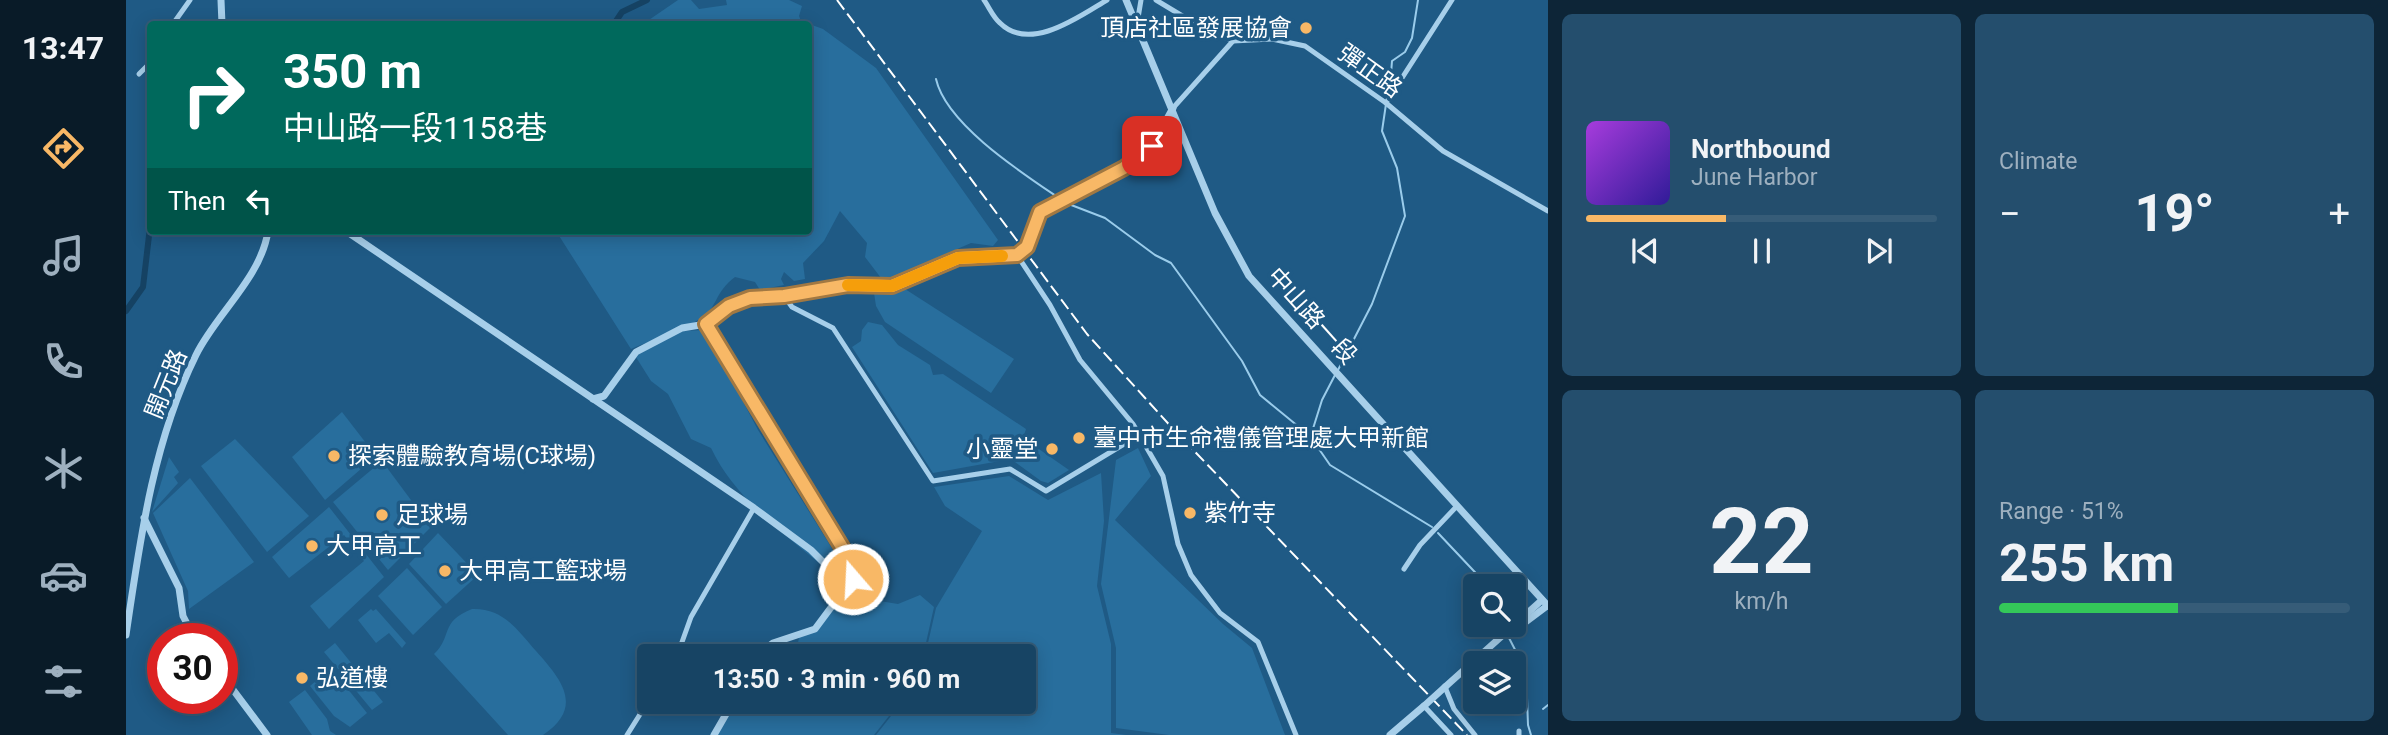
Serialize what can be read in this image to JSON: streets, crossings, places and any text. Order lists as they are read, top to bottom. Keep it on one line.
{"streets":{"street":["彈正路","中山路一段","開元路"]},"places":["頂店社區發展協會","臺中市生命禮儀管理處大甲新館","小靈堂","探索體驗教育場(C球場)","紫竹寺","足球場","大甲高工","大甲高工籃球場","弘道樓"],"page":{"tabs":"13:47","tile":["Climate",["22","km/h"],["Range · 51%","255 km"]],"turn":["350 m","中山路一段1158巷"],"song":["Northbound","June Harbor"],"then":"Then","heat":["−","19°","+"],"limit":"30","trip":"13:50 · 3 min · 960 m"}}
